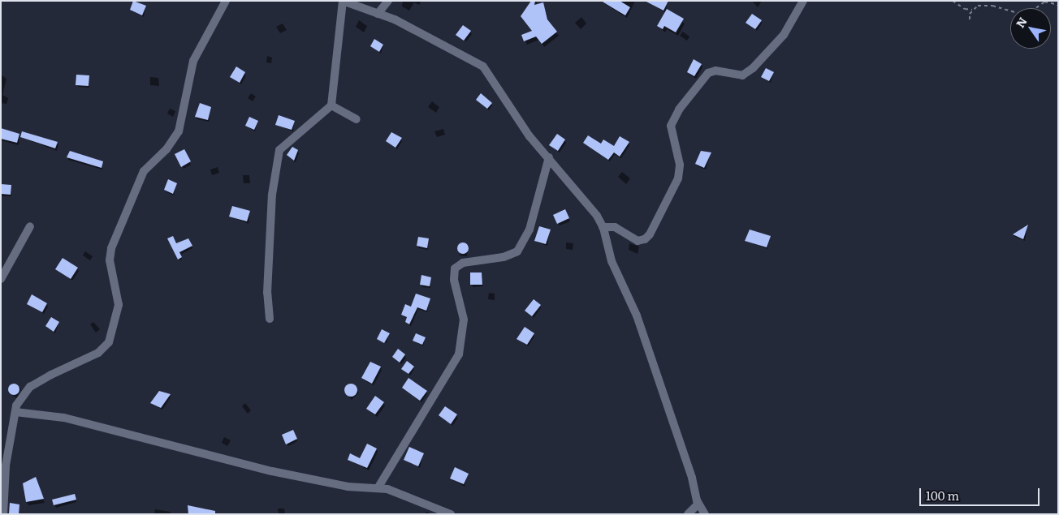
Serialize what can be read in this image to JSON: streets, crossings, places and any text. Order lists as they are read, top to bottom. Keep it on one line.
{"scale_bar":"100 m","north":"top left"}
